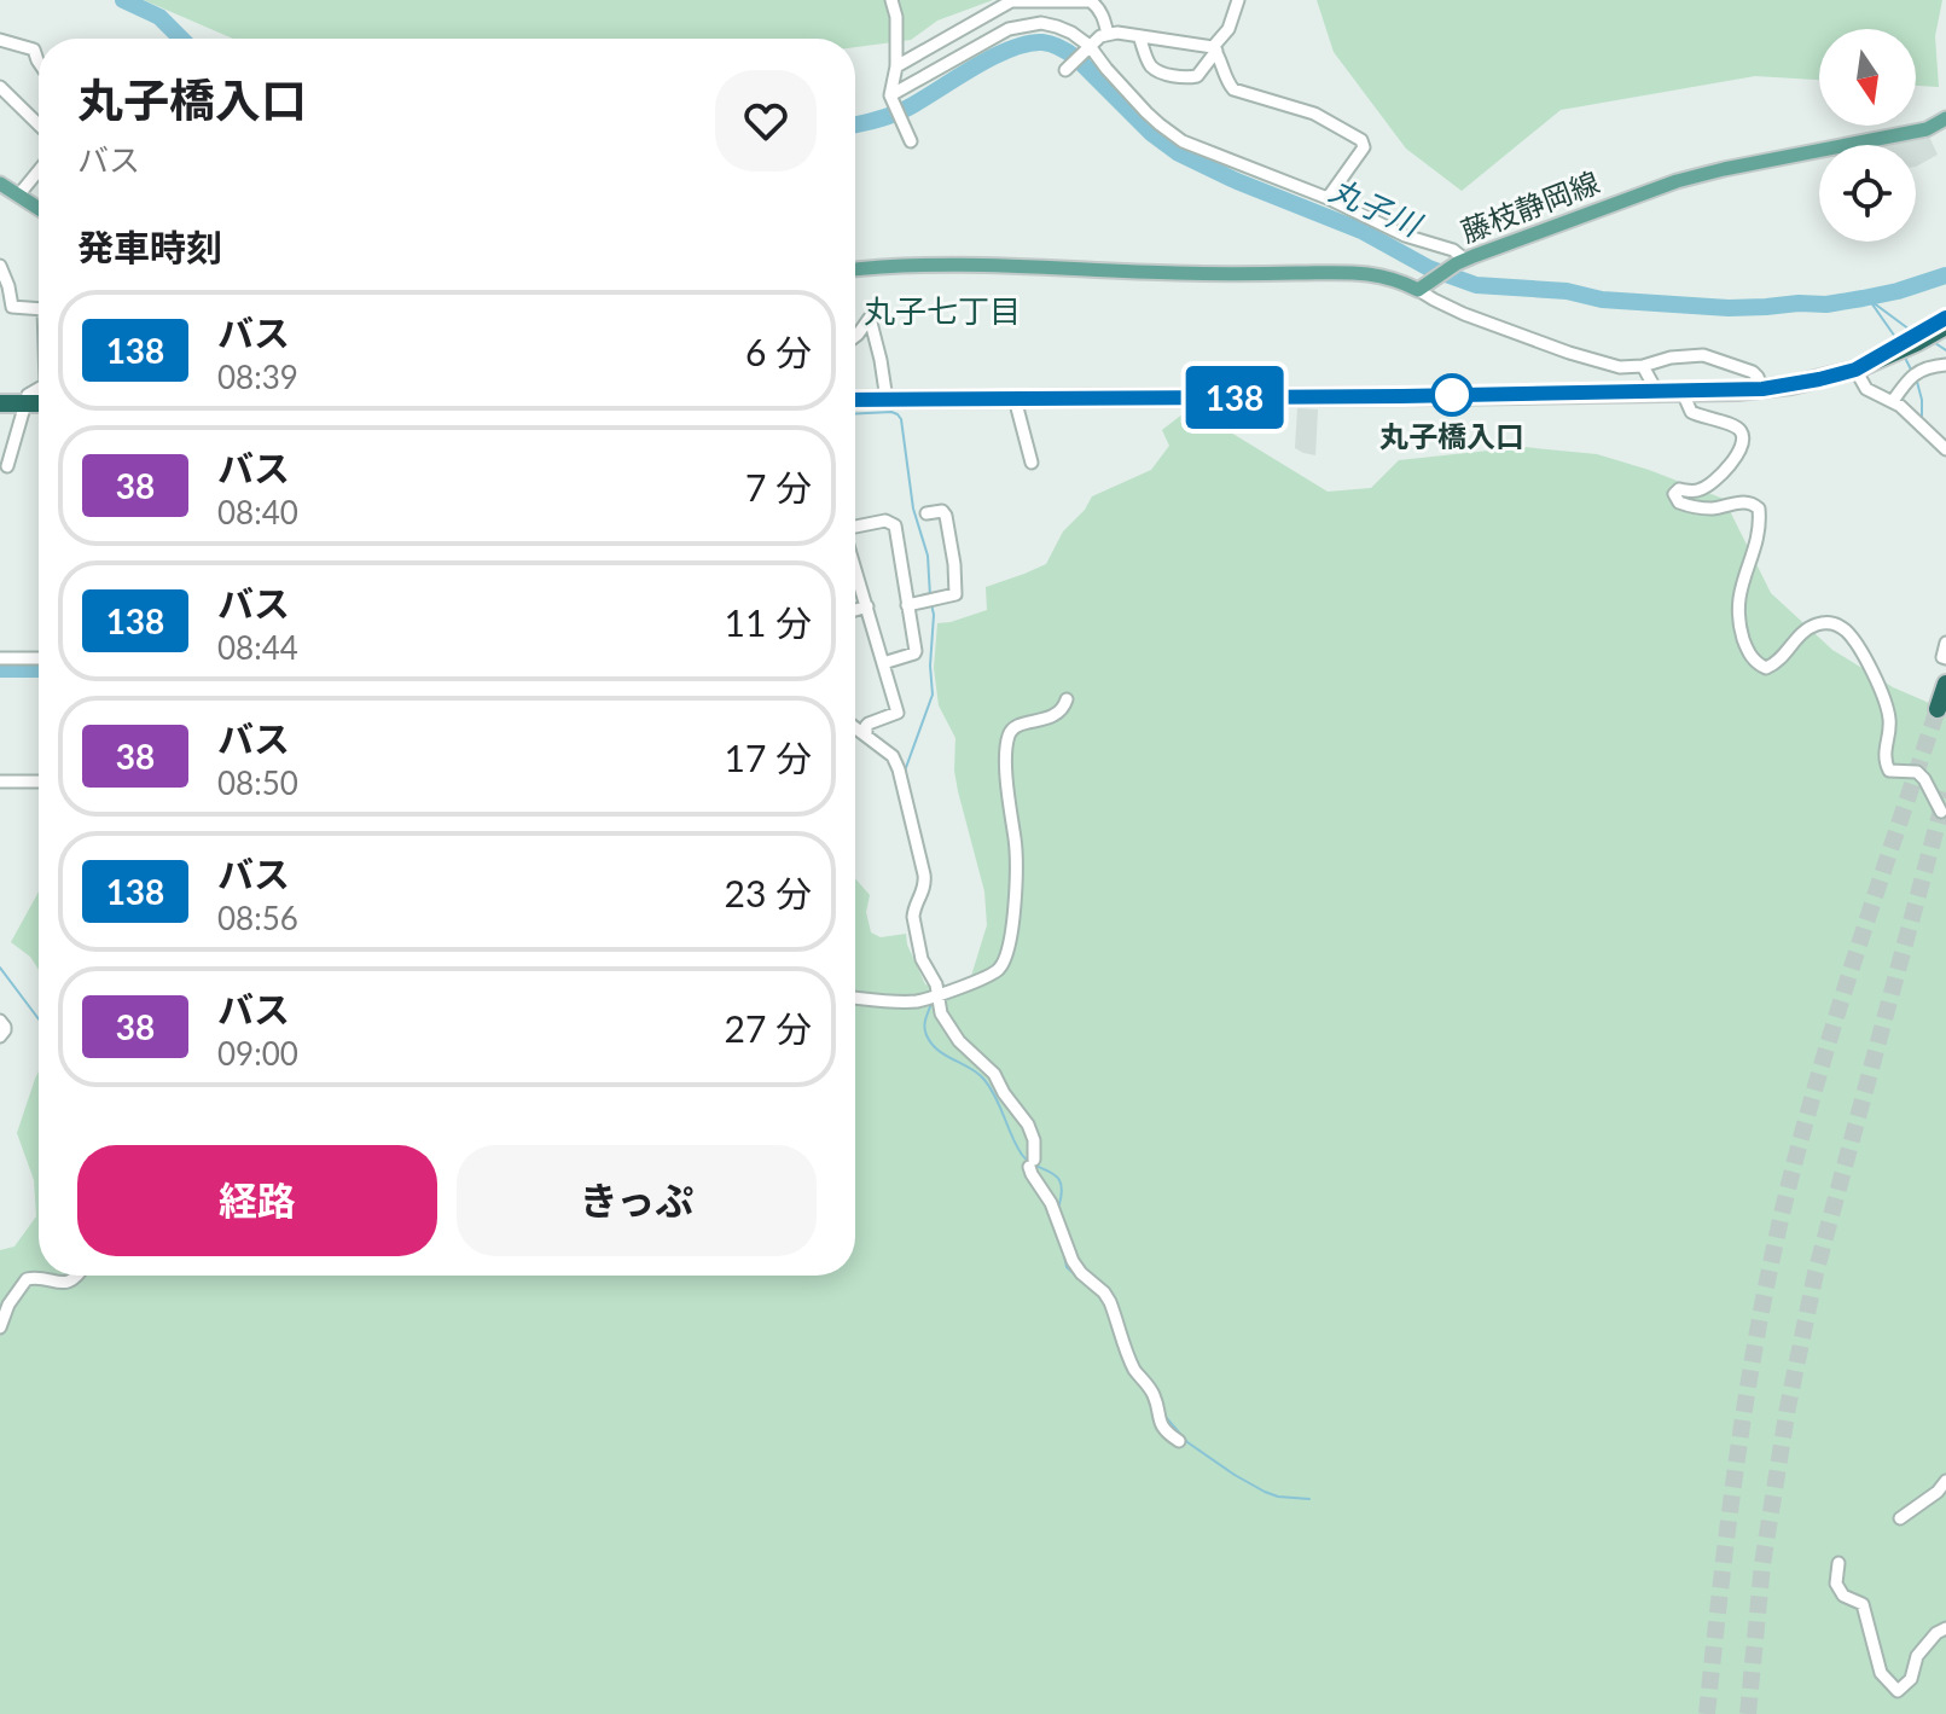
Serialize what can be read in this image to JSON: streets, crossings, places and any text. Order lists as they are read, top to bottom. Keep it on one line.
{"streets":{"main road":["藤枝静岡線"]},"districts":["丸子七丁目"],"water":["丸子川"],"places":["丸子橋入口"],"lines":["bus line 138"],"north":"bottom","page":{"on_map":"138","heading":[["丸子橋入口","バス"],"発車時刻"],"list":[{"mark":"138","name":"バス","note":"08:39","value":"6 分"},{"mark":"38","name":"バス","note":"08:40","value":"7 分"},{"mark":"138","name":"バス","note":"08:44","value":"11 分"},{"mark":"38","name":"バス","note":"08:50","value":"17 分"},{"mark":"138","name":"バス","note":"08:56","value":"23 分"},{"mark":"38","name":"バス","note":"09:00","value":"27 分"}],"buttons":["経路","きっぷ"]}}
